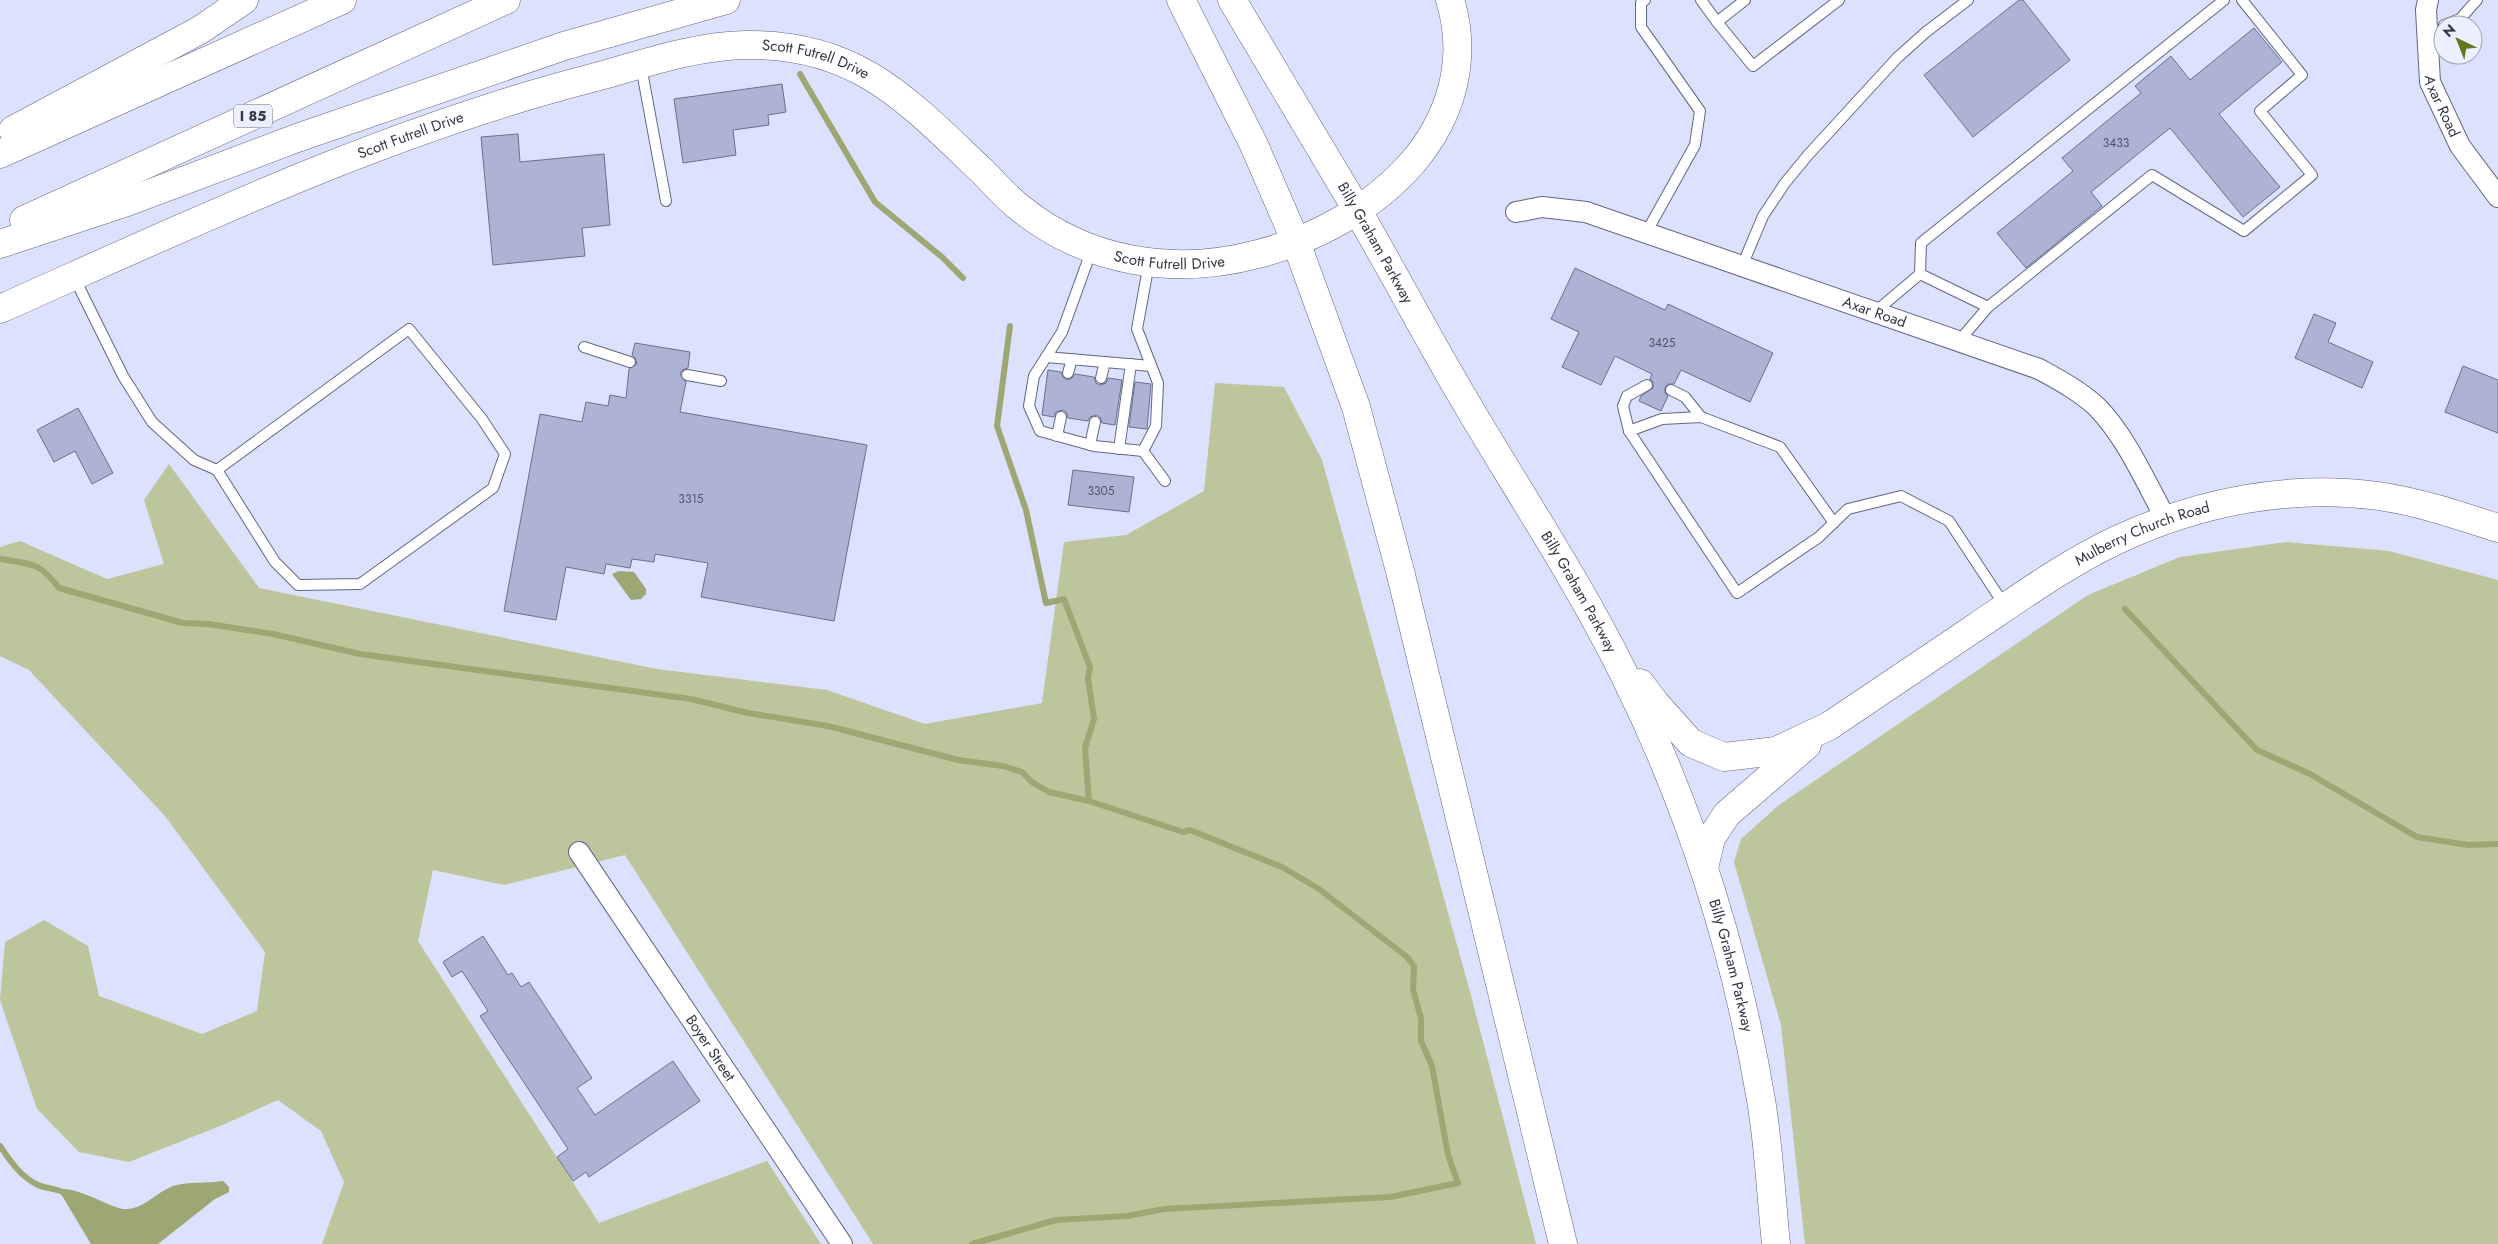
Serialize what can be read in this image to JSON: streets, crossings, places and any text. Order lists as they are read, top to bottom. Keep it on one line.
{"streets":{"main road":["Scott Futrell Drive","I 85","Billy Graham Parkway","Mulberry Church Road"],"street":["Axar Road","Boyer Street"]},"crossings":[["Scott Futrell Drive","Billy Graham Parkway"],["Axar Road","Mulberry Church Road"]],"house_numbers":["3433","3425","3305","3315"],"north":"top left"}
